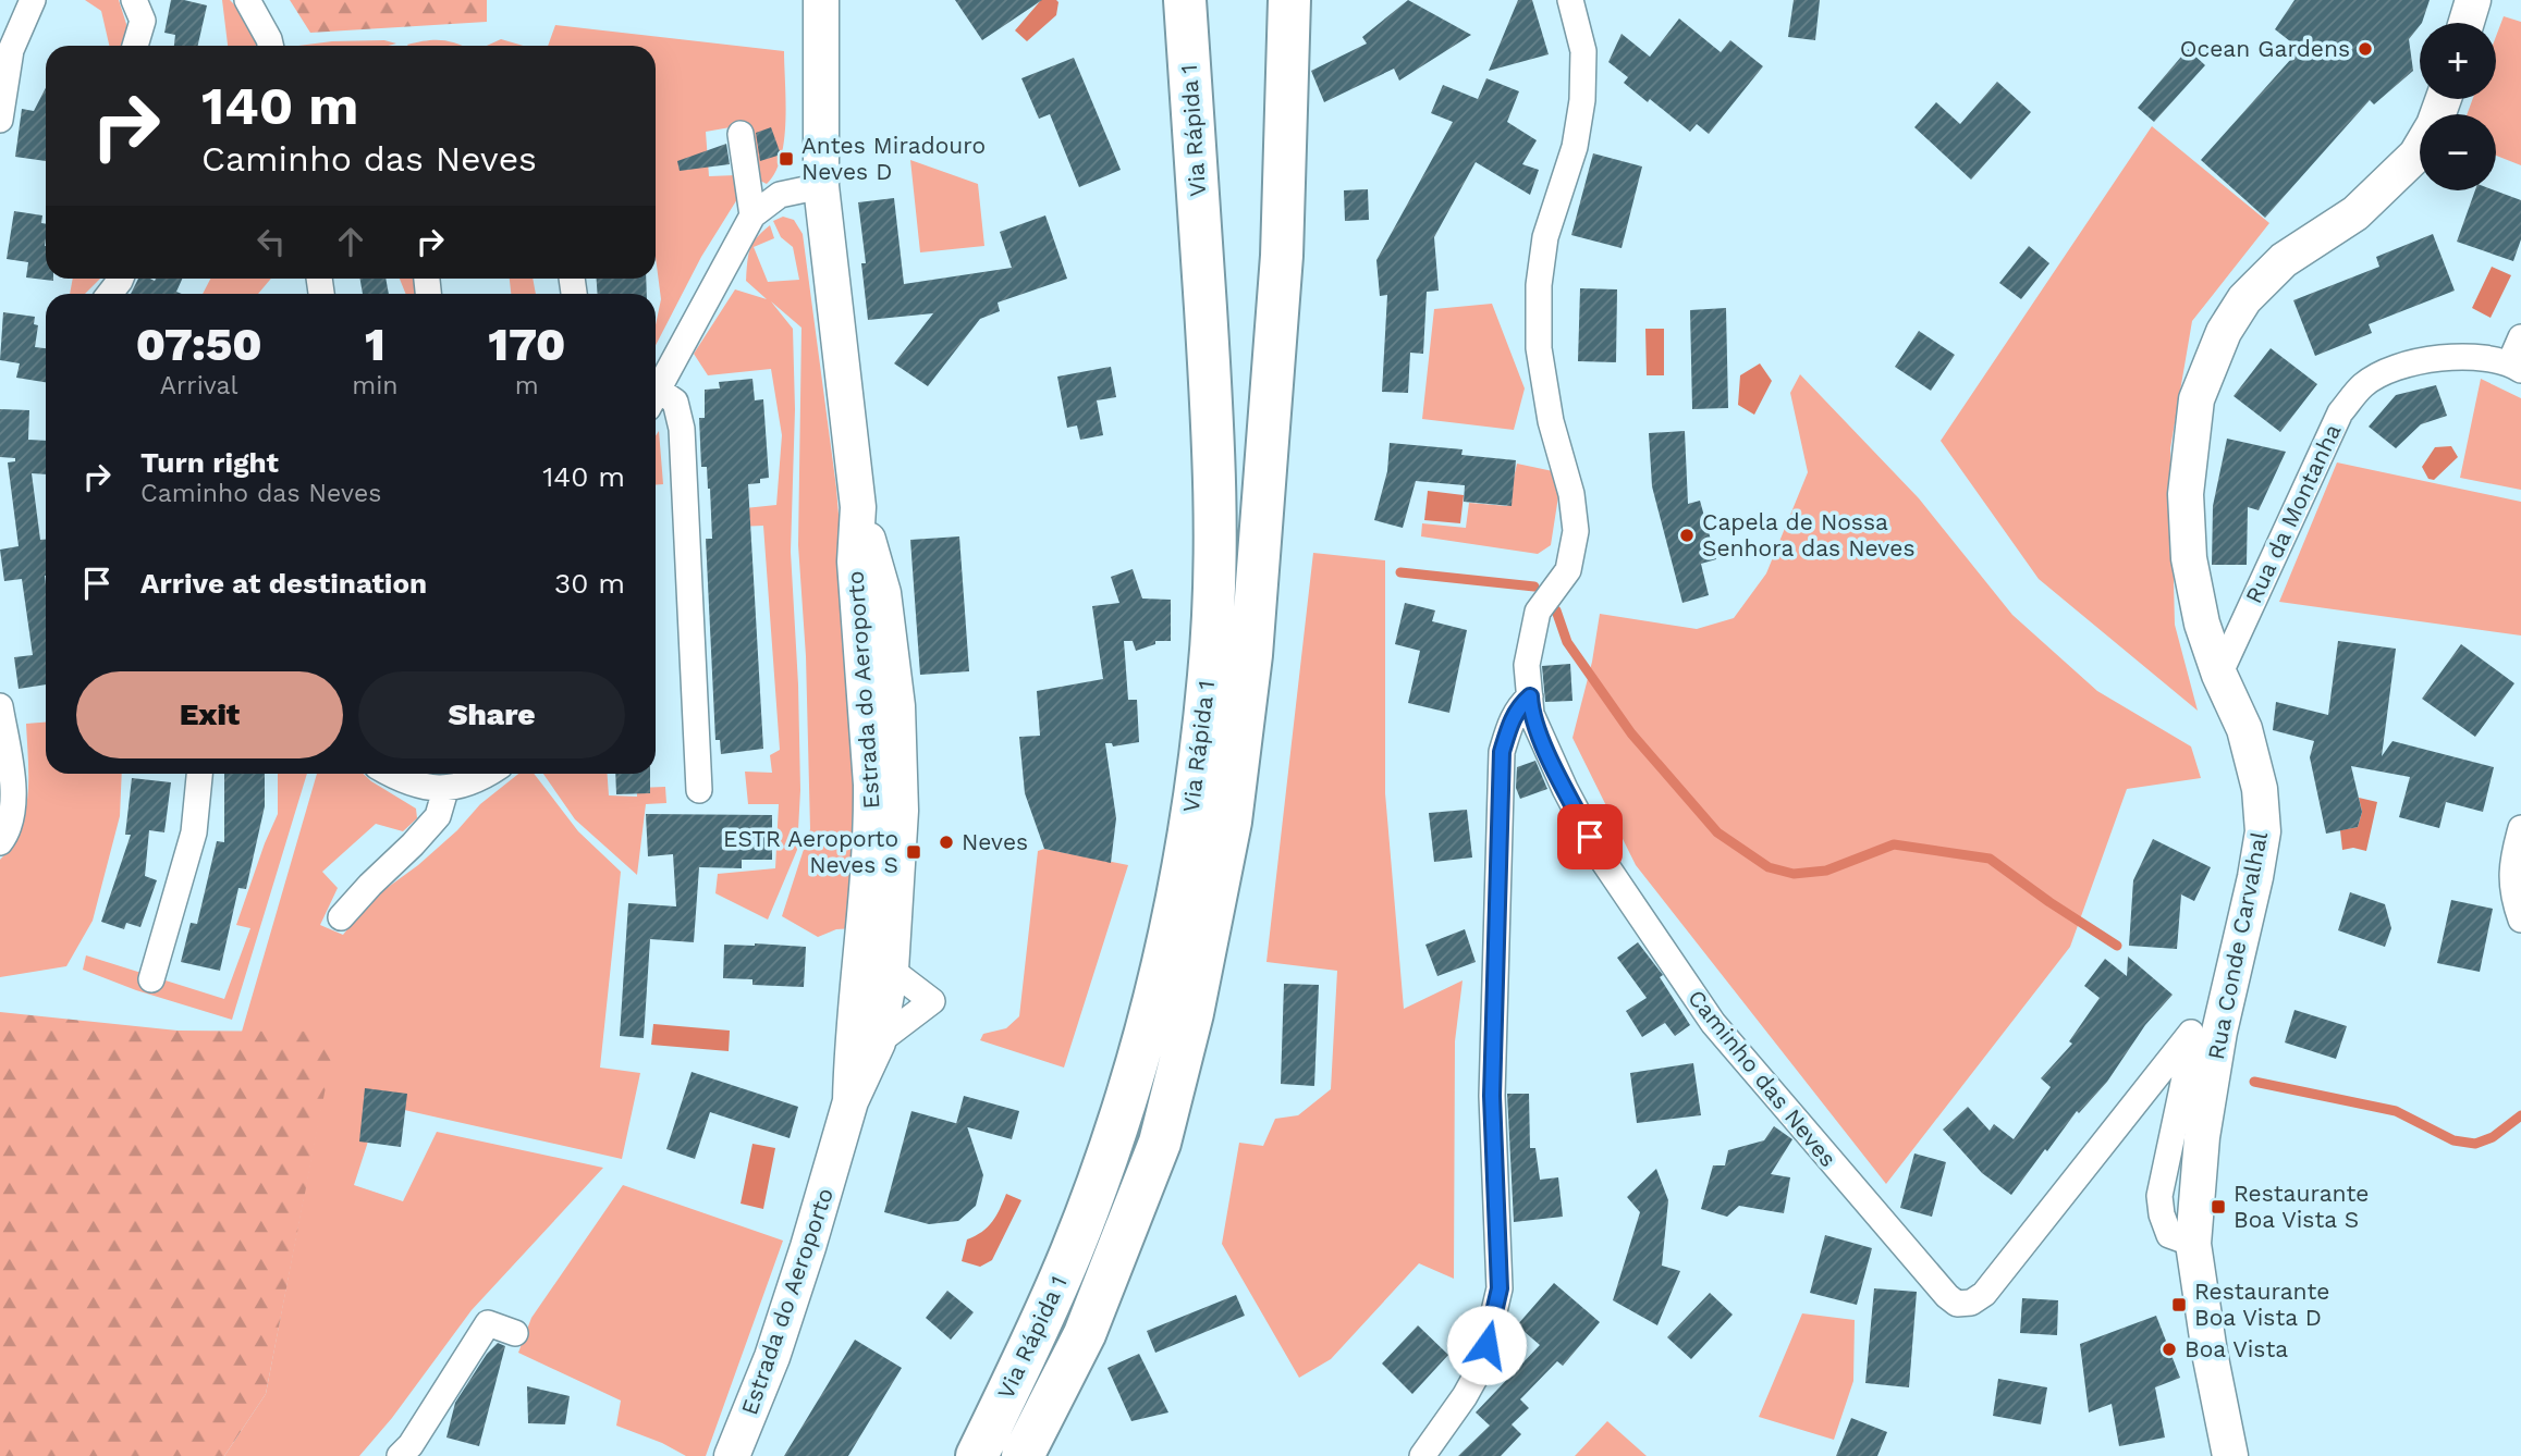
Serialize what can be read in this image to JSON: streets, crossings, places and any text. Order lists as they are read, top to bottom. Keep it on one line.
{"streets":{"highway":["Via Rápida 1"],"main road":["Estrada do Aeroporto","Rua Conde Carvalhal"],"street":["Rua da Montanha","Caminho das Neves"]},"crossings":[["Rua da Montanha","Rua Conde Carvalhal"],["Rua Conde Carvalhal","Caminho das Neves"]],"places":{"other":["Ocean Gardens","Capela de Nossa Senhora das Neves","Neves","Boa Vista"],"transit":["Antes Miradouro Neves D","ESTR Aeroporto Neves S","Restaurante Boa Vista S","Restaurante Boa Vista D"]},"page":{"map_buttons":["+","−"],"turn":["140 m","Caminho das Neves"],"eta":["07:50","Arrival","1","min","170","m"],"list":[{"name":"Turn right","note":"Caminho das Neves","value":"140 m"},{"name":"Arrive at destination","value":"30 m"}],"buttons":["Exit","Share"]}}
